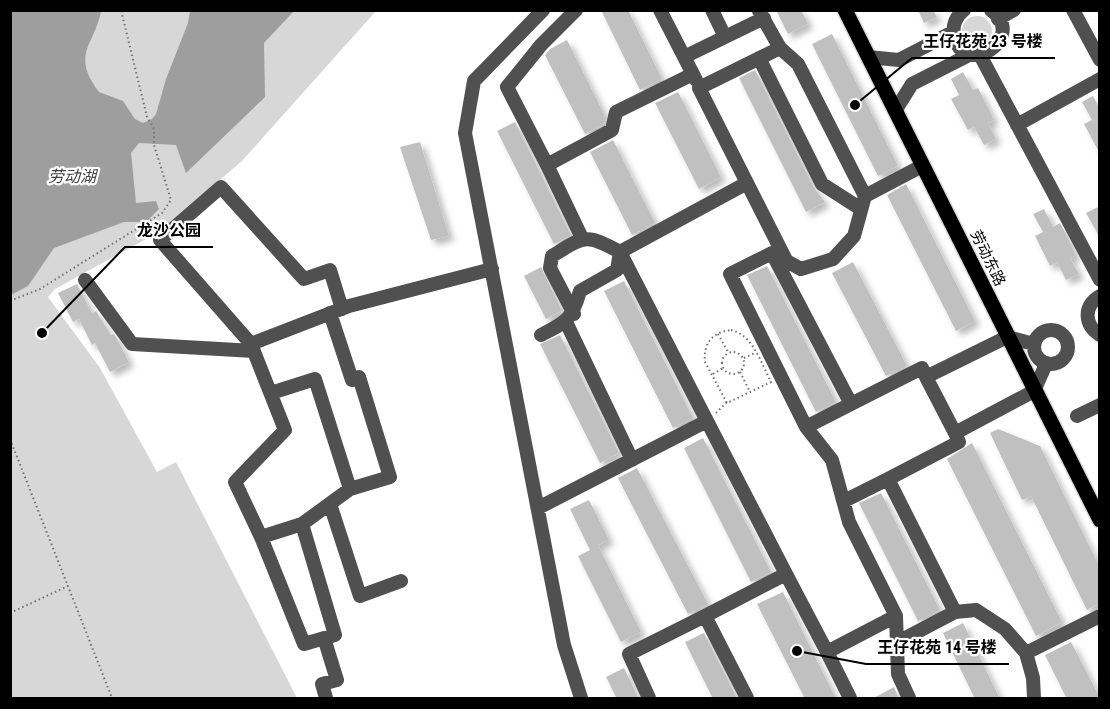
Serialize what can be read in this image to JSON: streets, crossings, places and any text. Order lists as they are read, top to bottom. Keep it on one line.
{"streets":{"main road":["劳动东路"]},"water":["劳动湖"],"places":["王仔花苑 23 号楼","龙沙公园","王仔花苑 14 号楼"]}
